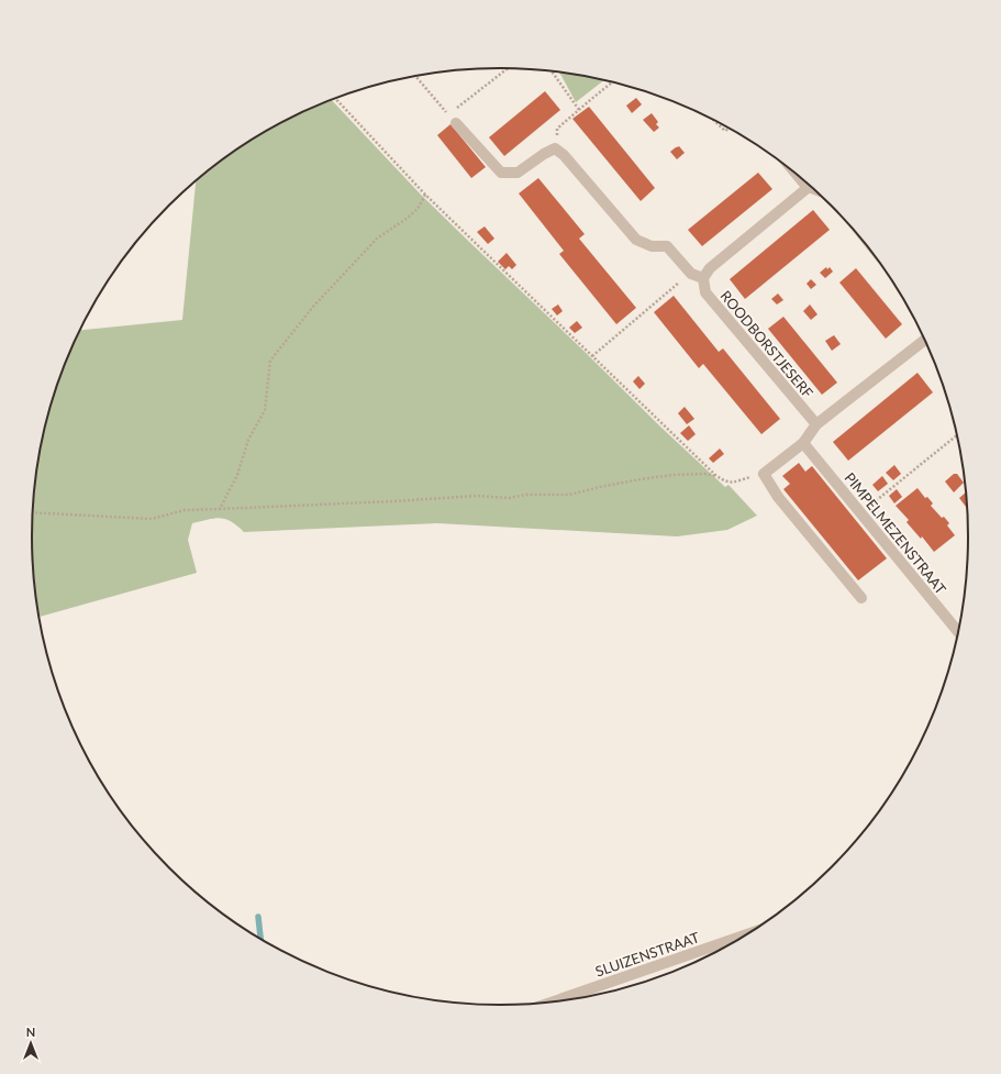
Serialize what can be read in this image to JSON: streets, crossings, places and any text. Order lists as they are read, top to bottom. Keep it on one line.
{"streets":{"street":["ROODBORSTJESERF","PIMPELMEZENSTRAAT","SLUIZENSTRAAT"]},"north":"top"}
